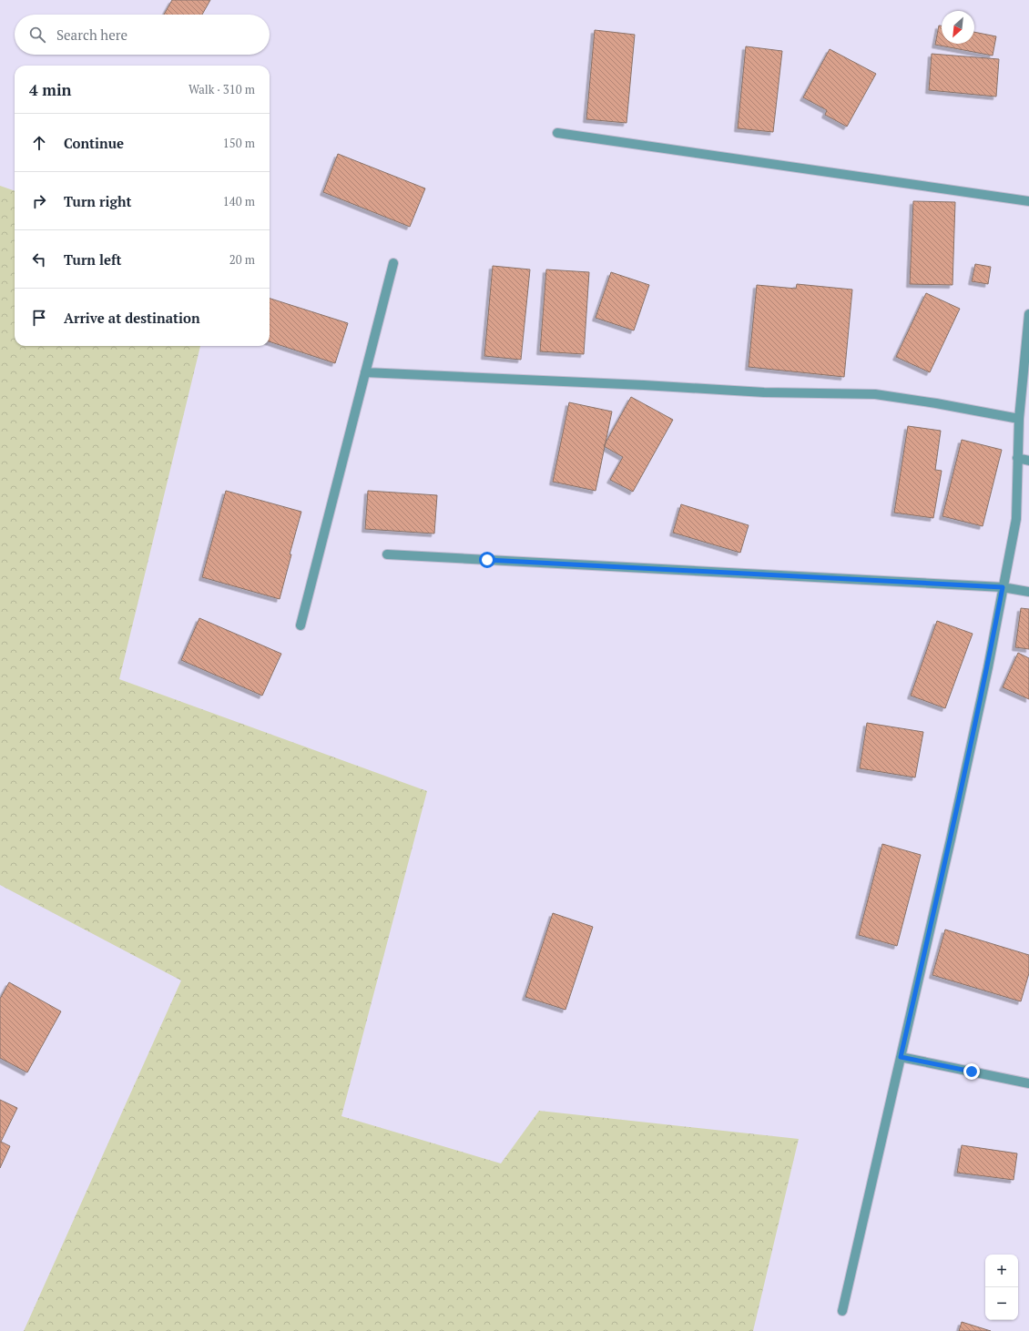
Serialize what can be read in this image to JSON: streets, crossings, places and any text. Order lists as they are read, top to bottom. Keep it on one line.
{"north":"bottom left","page":{"search":"Search here","heading":["4 min","Walk · 310 m"],"list":[["Continue","150 m"],["Turn right","140 m"],["Turn left","20 m"],"Arrive at destination"],"map_buttons":["+","−"]}}
